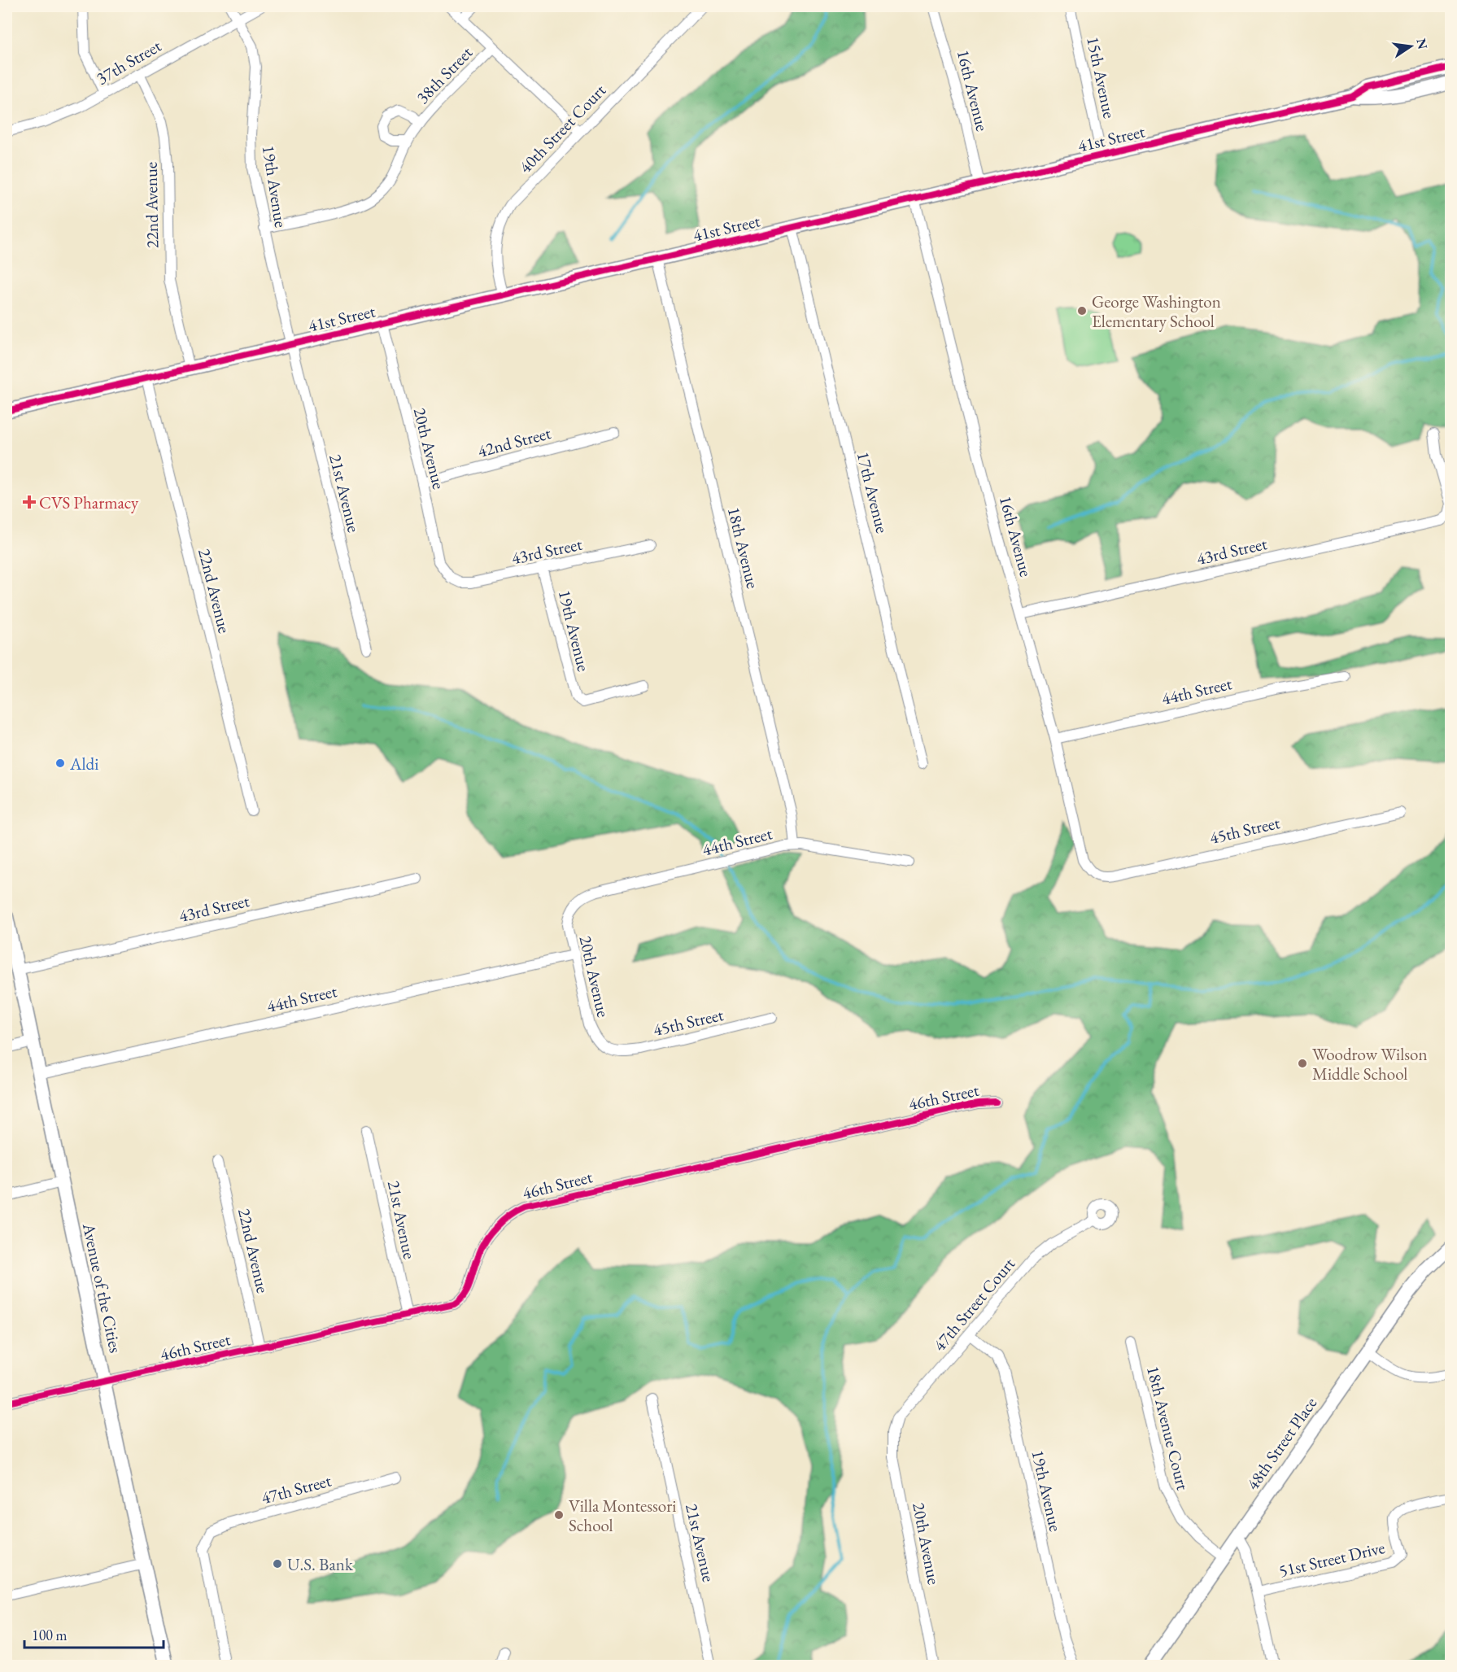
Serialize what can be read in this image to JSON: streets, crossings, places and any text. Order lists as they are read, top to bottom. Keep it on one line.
{"streets":{"street":["37th Street","38th Street","15th Avenue","16th Avenue","40th Street Court","41st Street","19th Avenue","22nd Avenue","42nd Street","20th Avenue","17th Avenue","21st Avenue","18th Avenue","43rd Street","44th Street","45th Street","46th Street","Avenue of the Cities","47th Street Court","18th Avenue Court","48th Street Place","47th Street","51st Street Drive"]},"crossings":[["37th Street","19th Avenue"],["37th Street","22nd Avenue"],["38th Street","19th Avenue"],["15th Avenue","41st Street"],["16th Avenue","41st Street"],["16th Avenue","43rd Street"],["16th Avenue","44th Street"],["16th Avenue","45th Street"],["40th Street Court","41st Street"],["41st Street","19th Avenue"],["41st Street","22nd Avenue"],["41st Street","20th Avenue"],["41st Street","17th Avenue"],["41st Street","21st Avenue"],["41st Street","18th Avenue"],["19th Avenue","21st Avenue"],["19th Avenue","43rd Street"],["19th Avenue","47th Street Court"],["22nd Avenue","46th Street"],["42nd Street","20th Avenue"],["20th Avenue","43rd Street"],["20th Avenue","44th Street"],["20th Avenue","45th Street"],["20th Avenue","47th Street Court"],["21st Avenue","46th Street"],["18th Avenue","44th Street"],["43rd Street","Avenue of the Cities"],["44th Street","Avenue of the Cities"],["46th Street","Avenue of the Cities"],["18th Avenue Court","48th Street Place"]],"places":{"other":["George Washington Elementary School","Aldi","Woodrow Wilson Middle School","Villa Montessori School","U.S. Bank"],"health":["CVS Pharmacy"]},"scale_bar":"100 m","north":"right"}
